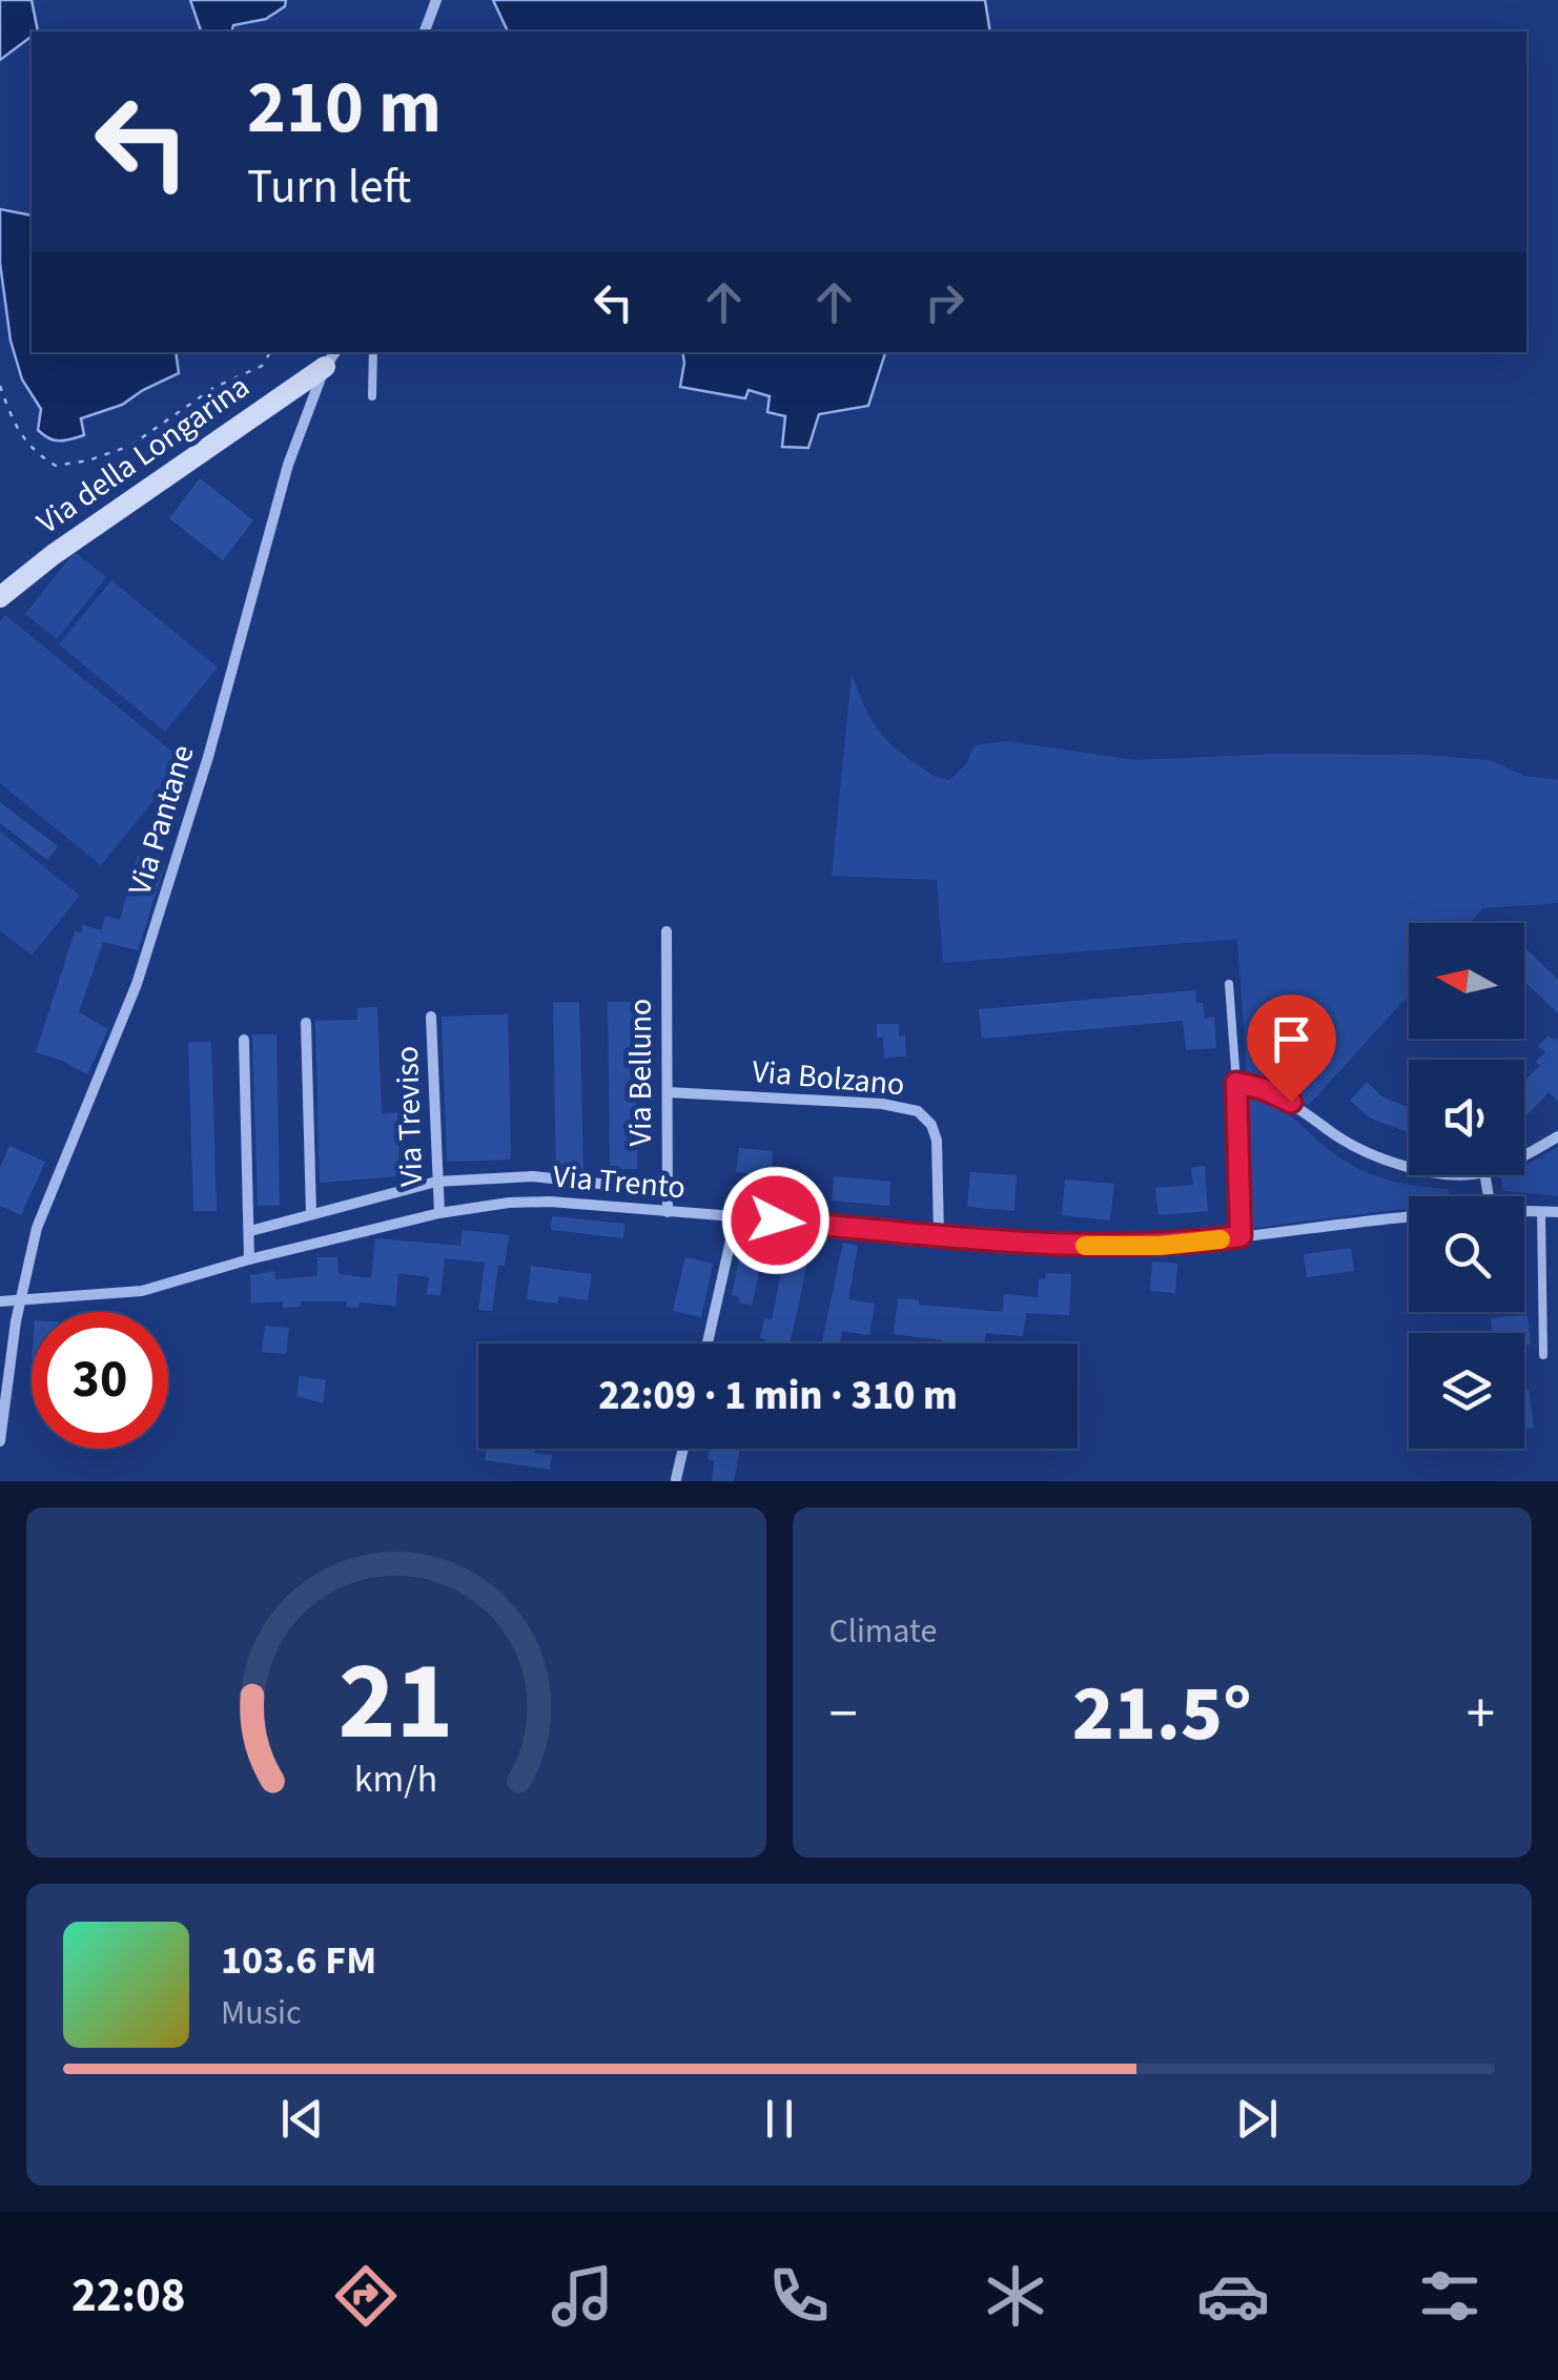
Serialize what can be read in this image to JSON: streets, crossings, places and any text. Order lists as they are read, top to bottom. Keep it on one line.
{"streets":{"street":["Via della Longarina","Via Pantane","Via Belluno","Via Bolzano","Via Treviso","Via Trento"]},"crossings":[["Via della Longarina","Via Pantane"],["Via Pantane","Via Trento"],["Via Belluno","Via Bolzano"],["Via Belluno","Via Trento"],["Via Bolzano","Via Trento"],["Via Treviso","Via Trento"]],"north":"left","page":{"turn":["210 m","Turn left"],"limit":"30","trip":"22:09 · 1 min · 310 m","tile":"Climate","heat":["−","21.5°","+"],"song":["103.6 FM","Music"],"tabs":"22:08","gauge":["21","km/h"]}}
